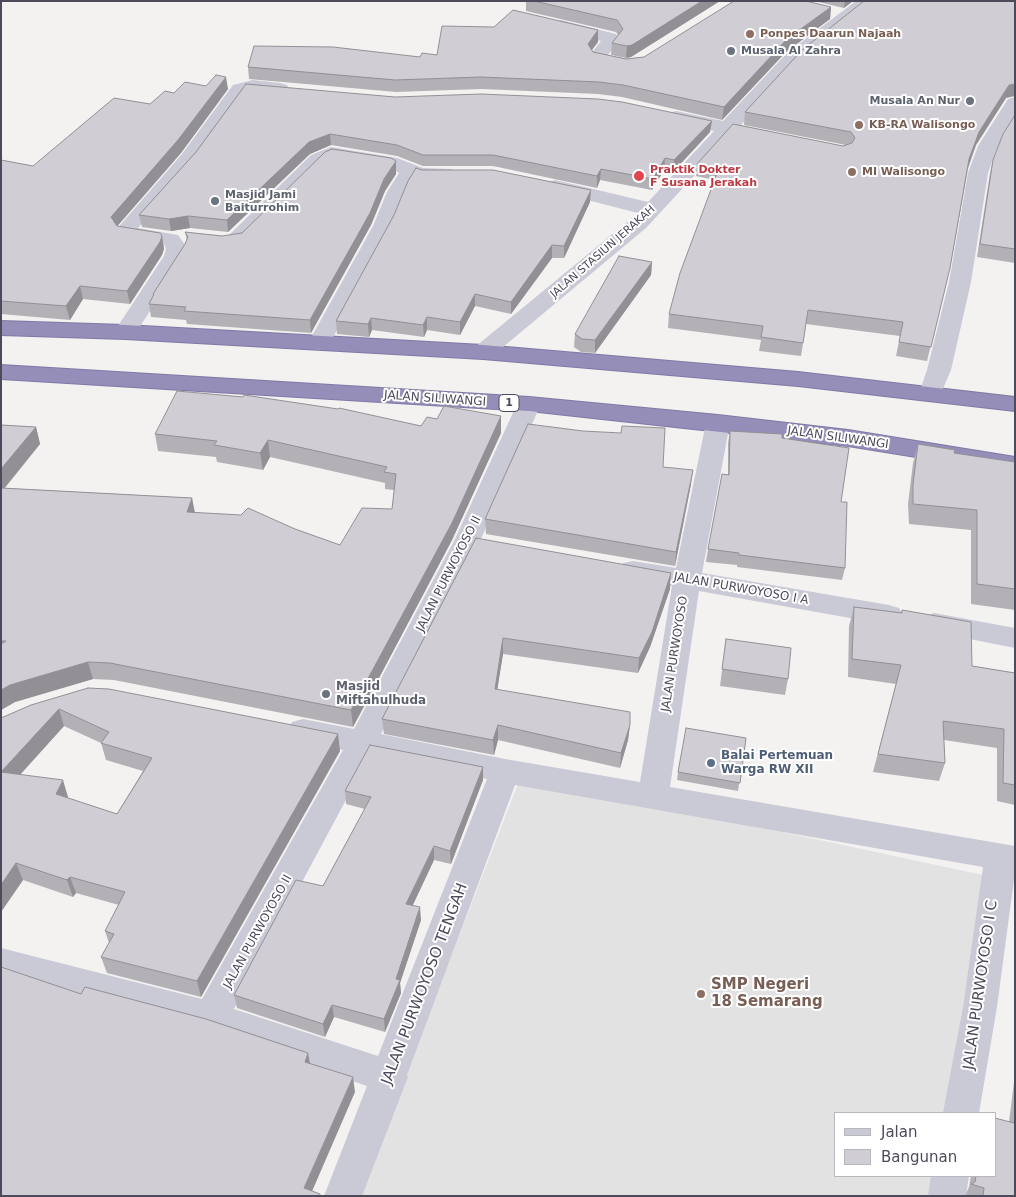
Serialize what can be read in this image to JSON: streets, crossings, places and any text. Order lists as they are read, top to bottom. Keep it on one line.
{"streets":{"highway":["JALAN SILIWANGI","1"],"street":["JALAN STASIUN JERAKAH","JALAN PURWOYOSO II","JALAN PURWOYOSO I A","JALAN PURWOYOSO","JALAN PURWOYOSO TENGAH","JALAN PURWOYOSO I C"]},"crossings":[["JALAN SILIWANGI","JALAN PURWOYOSO II"],["JALAN SILIWANGI","JALAN PURWOYOSO"],["JALAN PURWOYOSO I A","JALAN PURWOYOSO"]],"places":["Ponpes Daarun Najaah","Musala Al Zahra","Musala An Nur","KB-RA Walisongo","MI Walisongo","Praktik Dokter F Susana Jerakah","Masjid Jami Baiturrohim","Masjid Miftahulhuda","Balai Pertemuan Warga RW XII","SMP Negeri 18 Semarang"],"legend":["Jalan","Bangunan"]}
